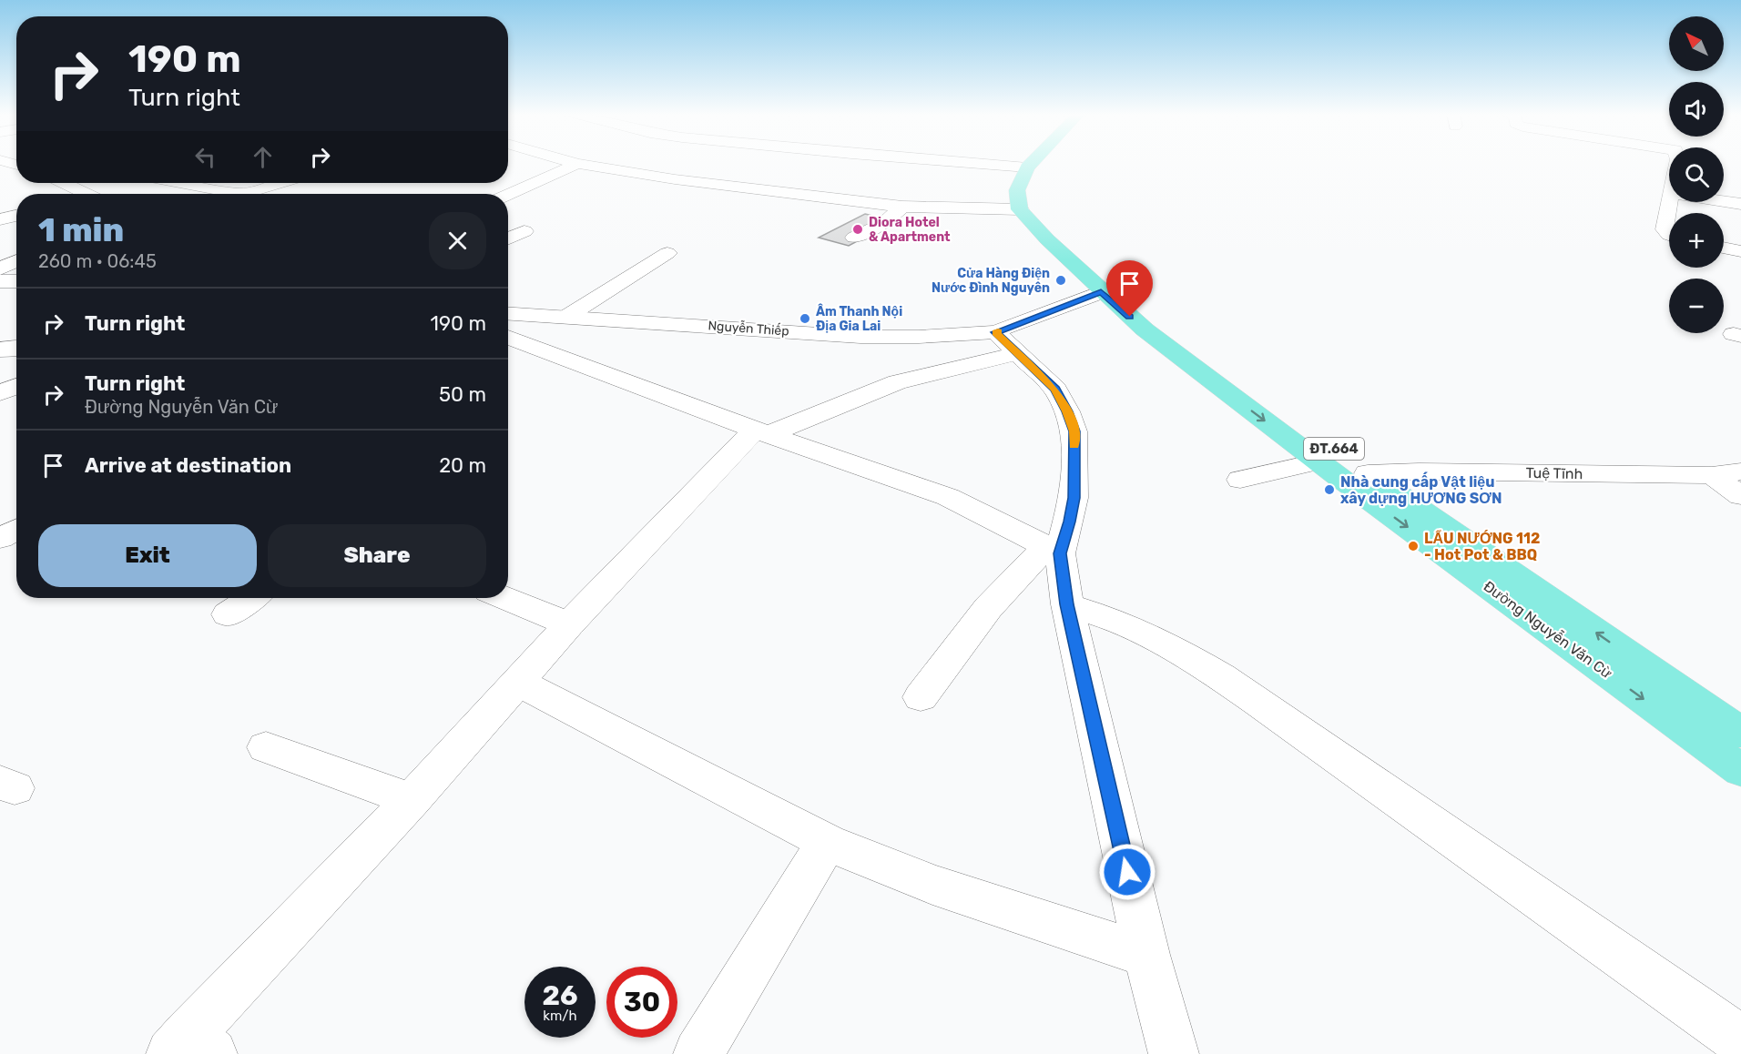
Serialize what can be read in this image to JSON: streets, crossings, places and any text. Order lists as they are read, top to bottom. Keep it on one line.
{"streets":{"main road":["ĐT.664","Đường Nguyễn Văn Cừ"],"street":["Nguyễn Thiếp","Tuệ Tĩnh"]},"crossings":[["Tuệ Tĩnh","Đường Nguyễn Văn Cừ"]],"places":["Diora Hotel & Apartment","Cửa Hàng Điện Nước Đình Nguyên","Âm Thanh Nội Địa Gia Lai","Nhà cung cấp Vật liệu xây dựng HƯƠNG SƠN","LẨU NƯỚNG 112 - Hot Pot & BBQ"],"north":"top left","page":{"map_buttons":["+","−"],"turn":["190 m","Turn right"],"heading":["1 min","260 m · 06:45"],"list":[{"name":"Turn right","value":"190 m"},{"name":"Turn right","note":"Đường Nguyễn Văn Cừ","value":"50 m"},{"name":"Arrive at destination","value":"20 m"}],"buttons":["Exit","Share"],"speed":"26 km/h","limit":"30"}}
